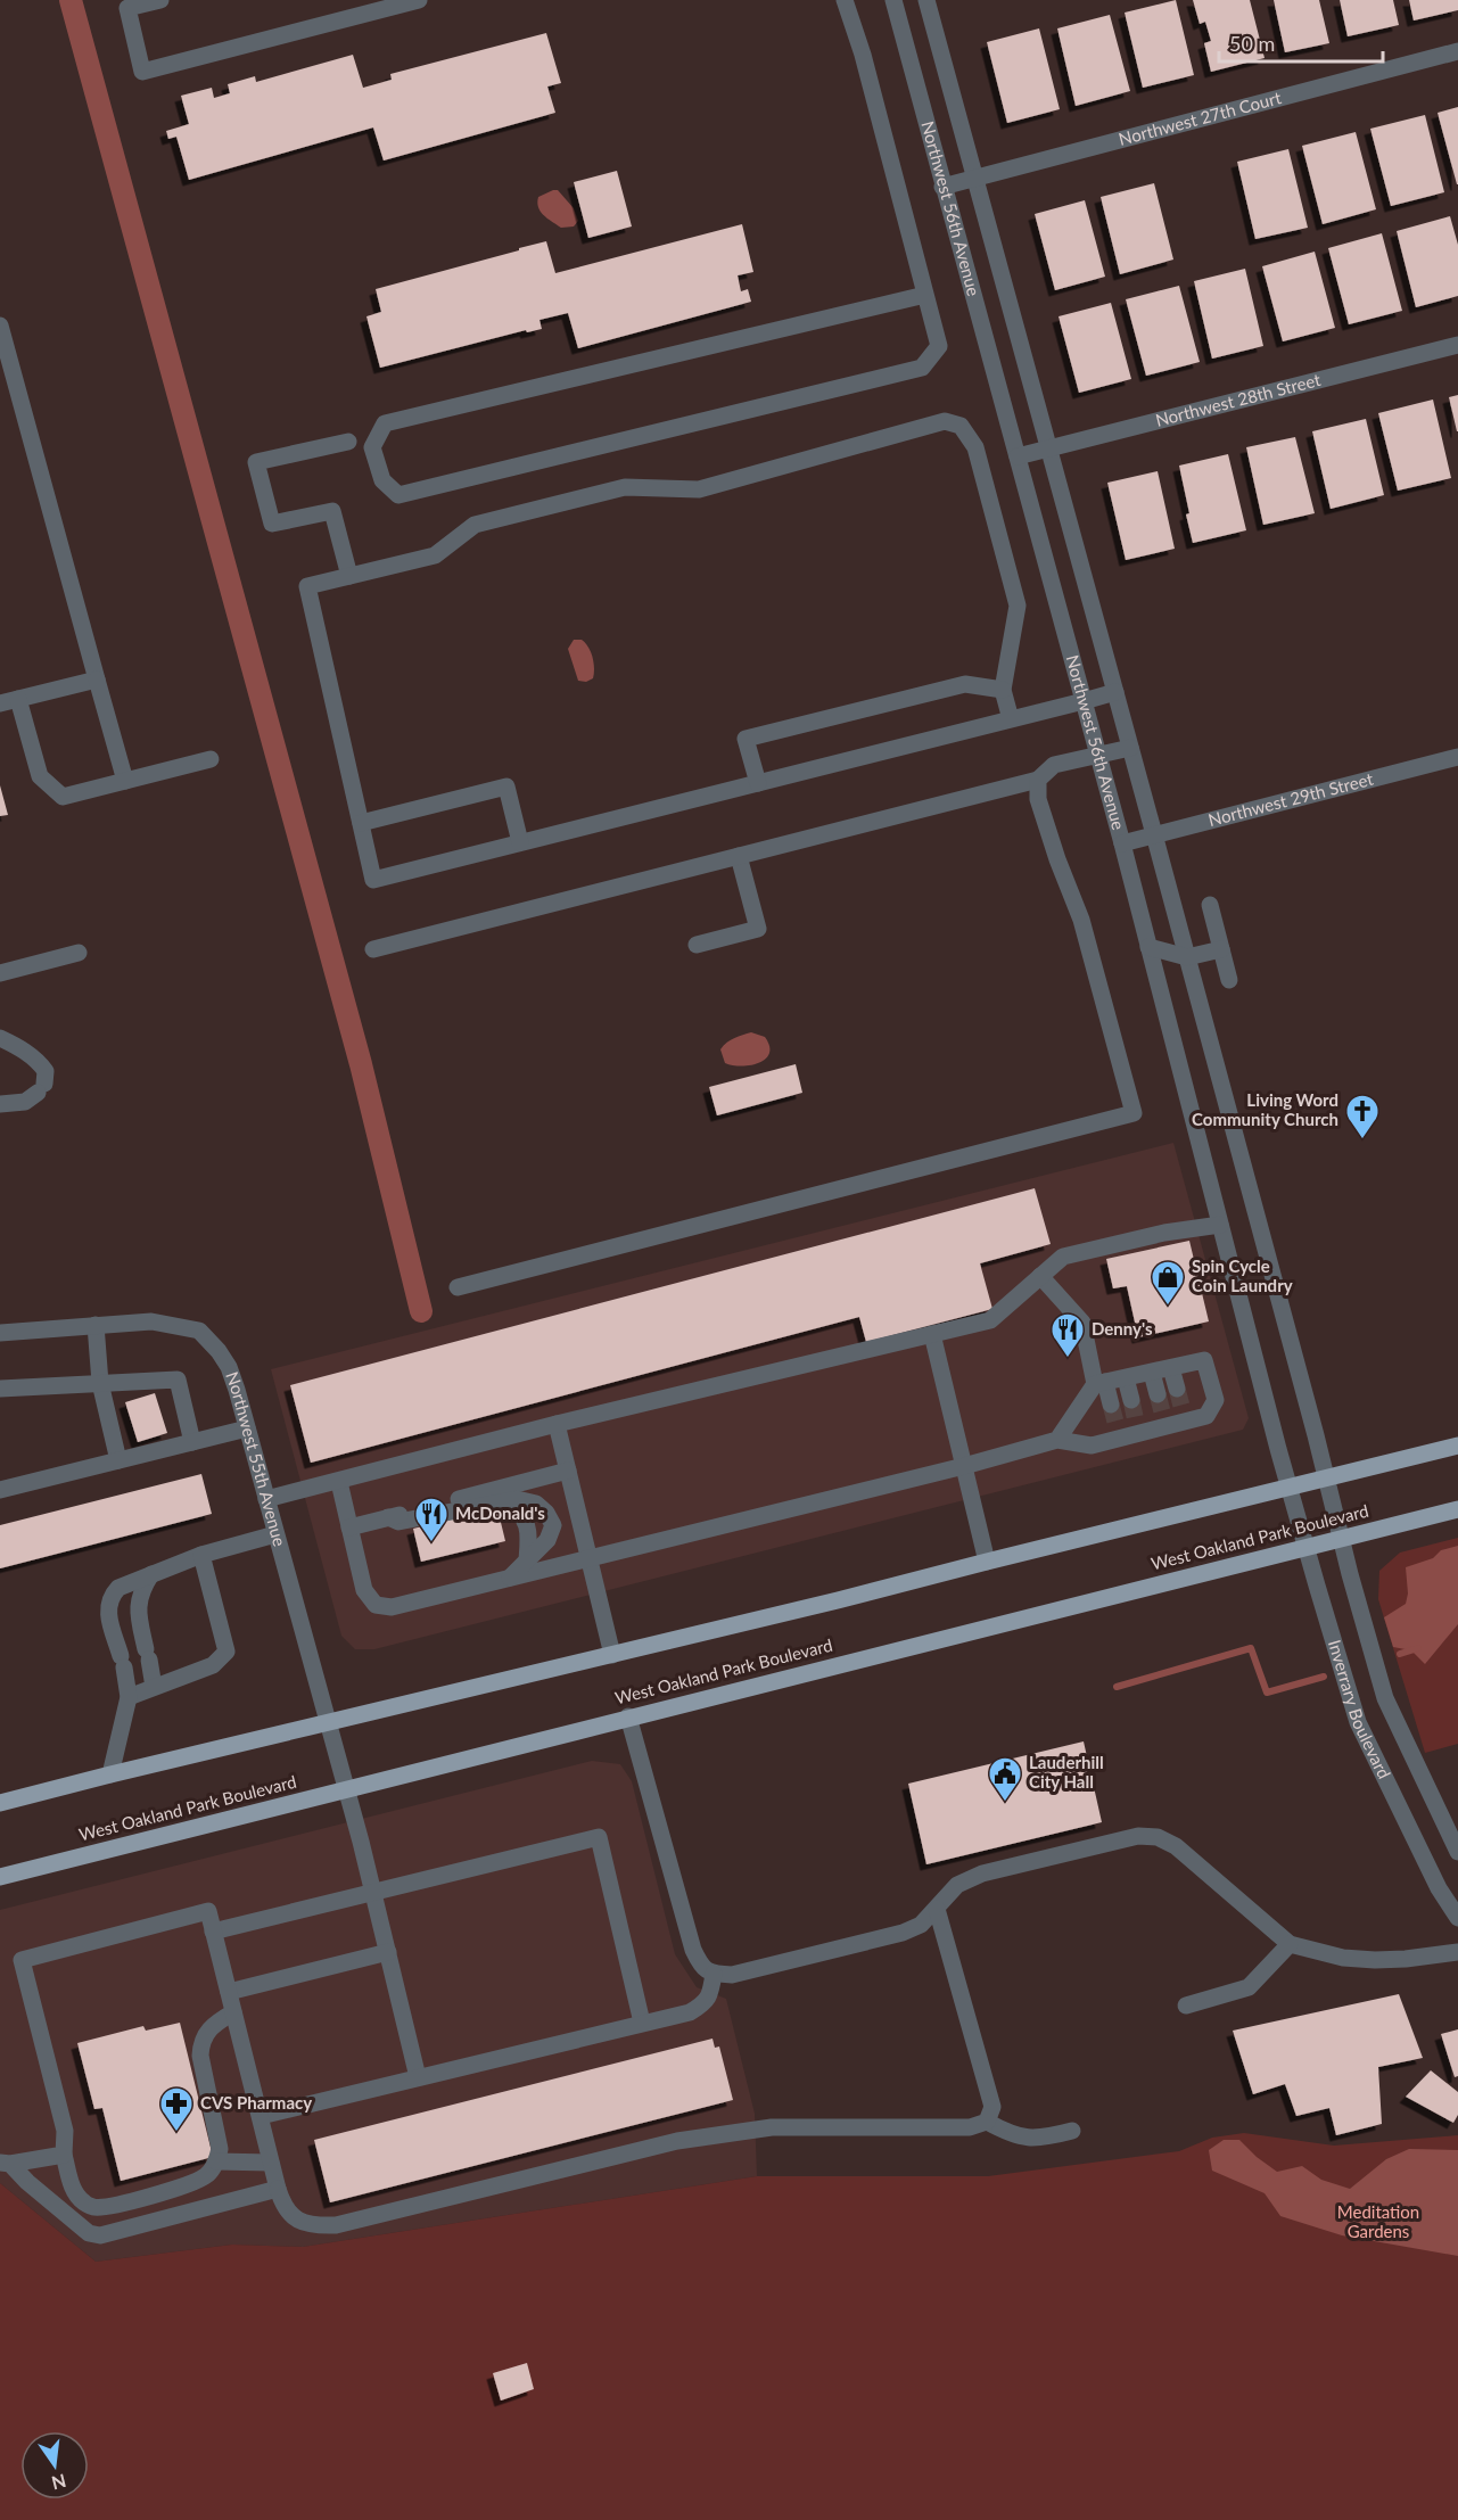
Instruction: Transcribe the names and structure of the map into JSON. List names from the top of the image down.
{
  "streets": {
    "main road": ["West Oakland Park Boulevard"],
    "street": [
      "Northwest 27th Court",
      "Northwest 56th Avenue",
      "Northwest 28th Street",
      "Northwest 29th Street",
      "Northwest 55th Avenue",
      "Inverrary Boulevard"
    ]
  },
  "crossings": [
    ["Northwest 27th Court", "Northwest 56th Avenue"],
    ["Northwest 56th Avenue", "Northwest 28th Street"],
    ["Northwest 56th Avenue", "Northwest 29th Street"],
    ["Northwest 56th Avenue", "Inverrary Boulevard"],
    ["Northwest 55th Avenue", "West Oakland Park Boulevard"],
    ["West Oakland Park Boulevard", "Inverrary Boulevard"]
  ],
  "parks": ["Meditation Gardens"],
  "places": {
    "church": ["Living Word Community Church"],
    "shop": ["Spin Cycle Coin Laundry"],
    "restaurant": ["Denny's", "McDonald's"],
    "public building": ["Lauderhill City Hall"],
    "pharmacy": ["CVS Pharmacy"]
  },
  "scale_bar": "50 m",
  "north": "bottom"
}
